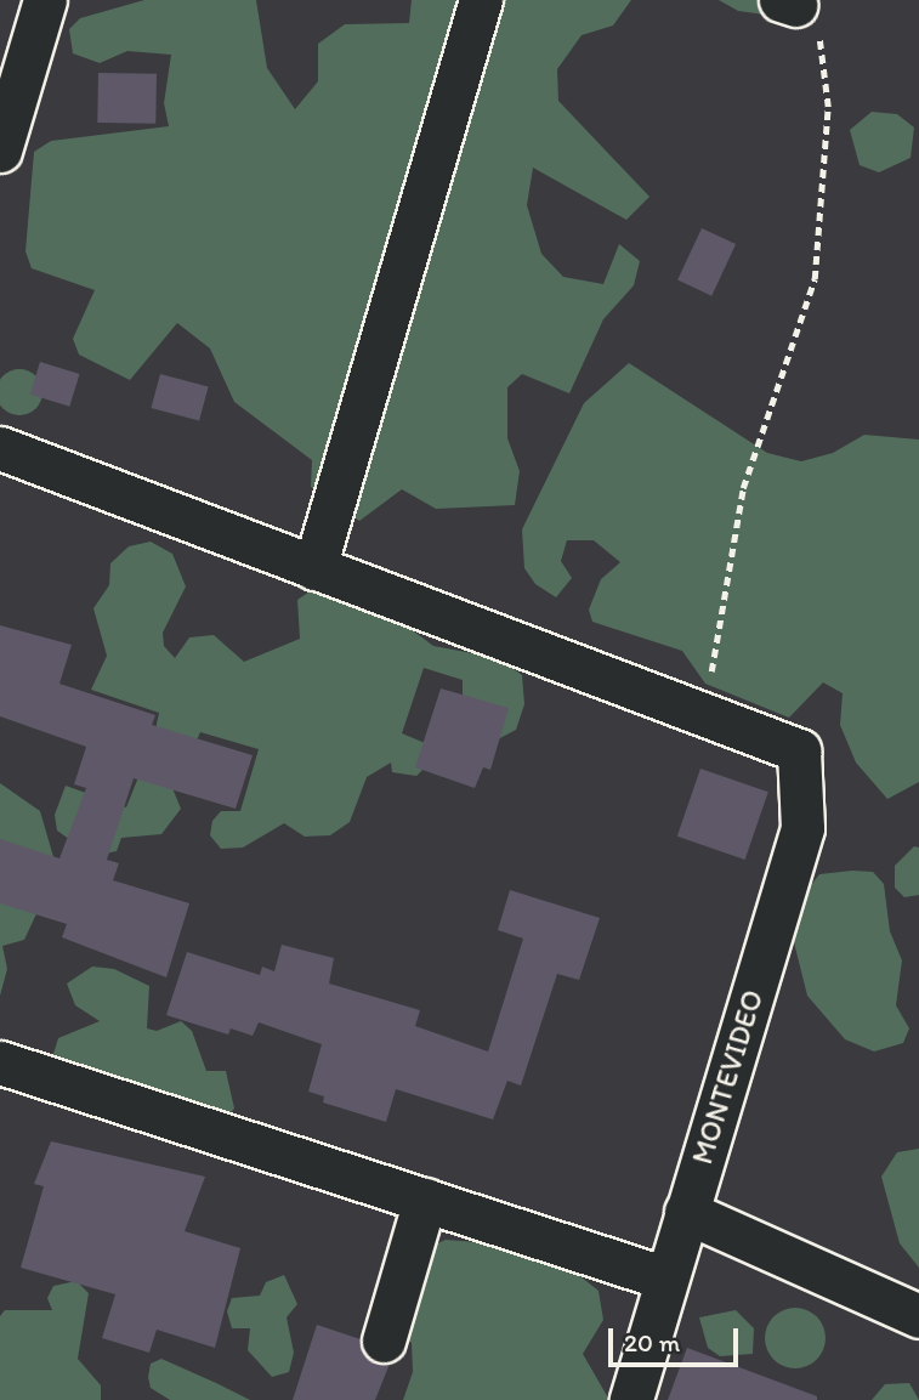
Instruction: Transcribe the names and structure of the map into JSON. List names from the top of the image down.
{
  "streets": {
    "street": ["MONTEVIDEO"]
  },
  "scale_bar": "20 m"
}
